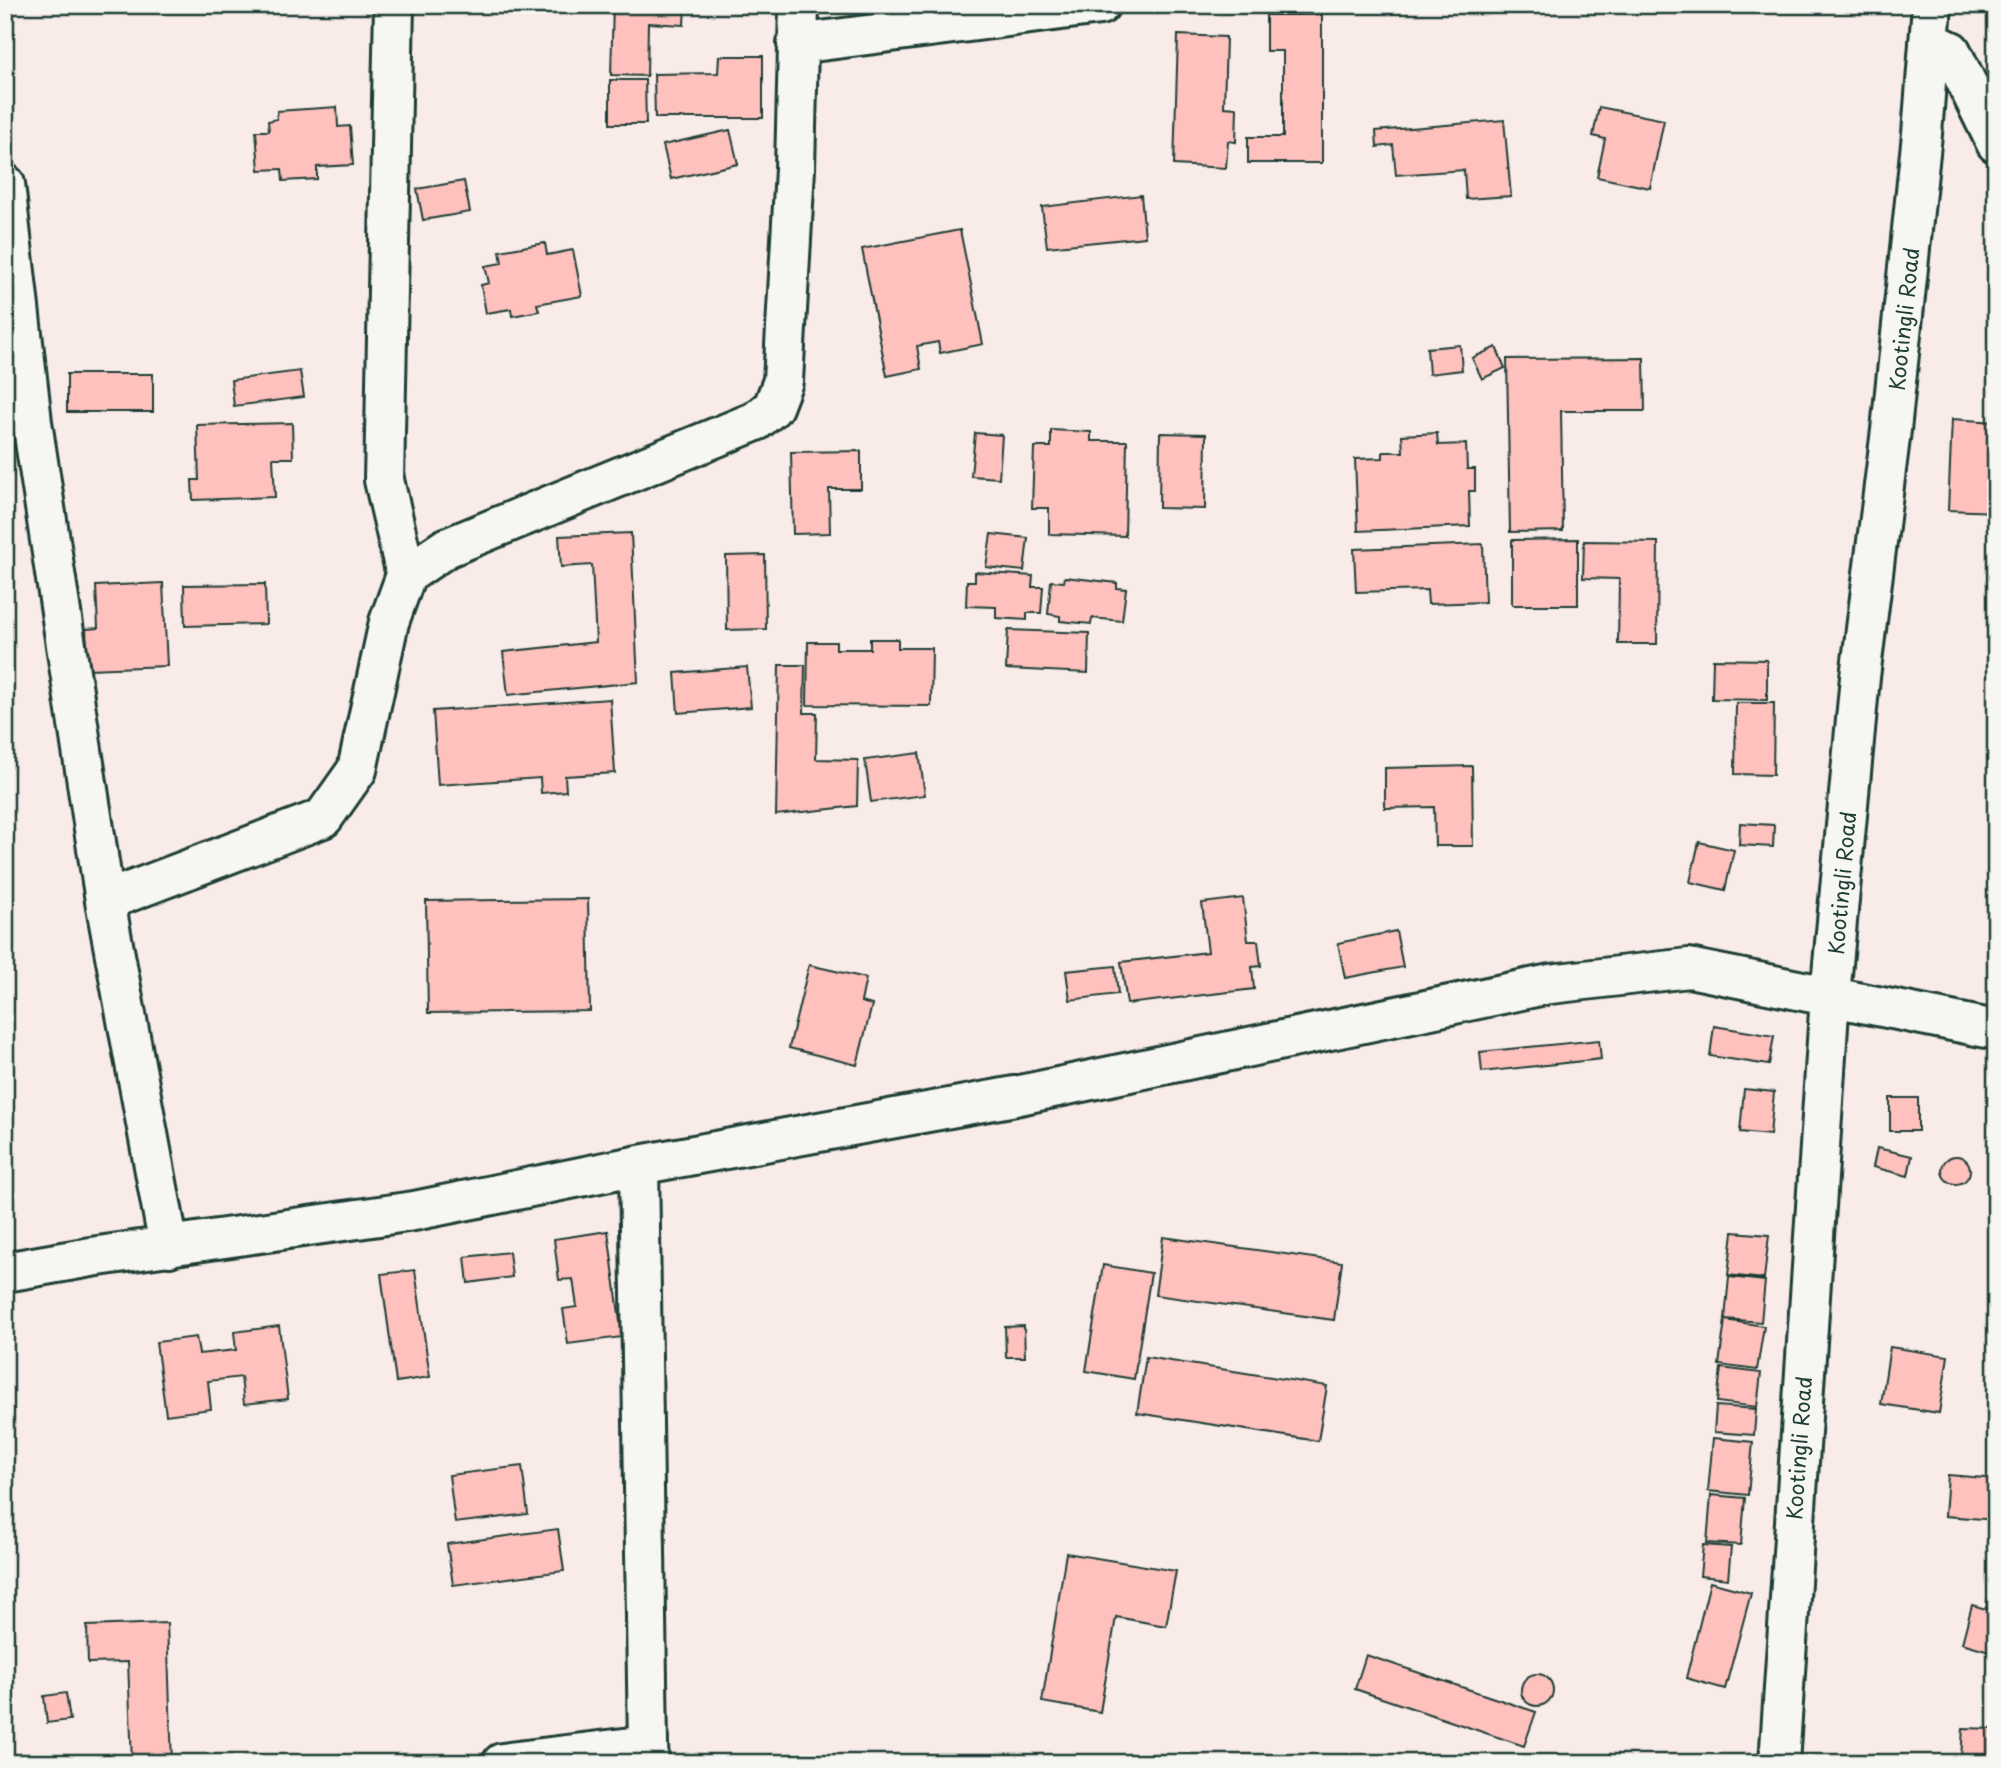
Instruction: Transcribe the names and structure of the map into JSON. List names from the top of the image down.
{
  "streets": {
    "street": ["Kootingli Road"]
  }
}
